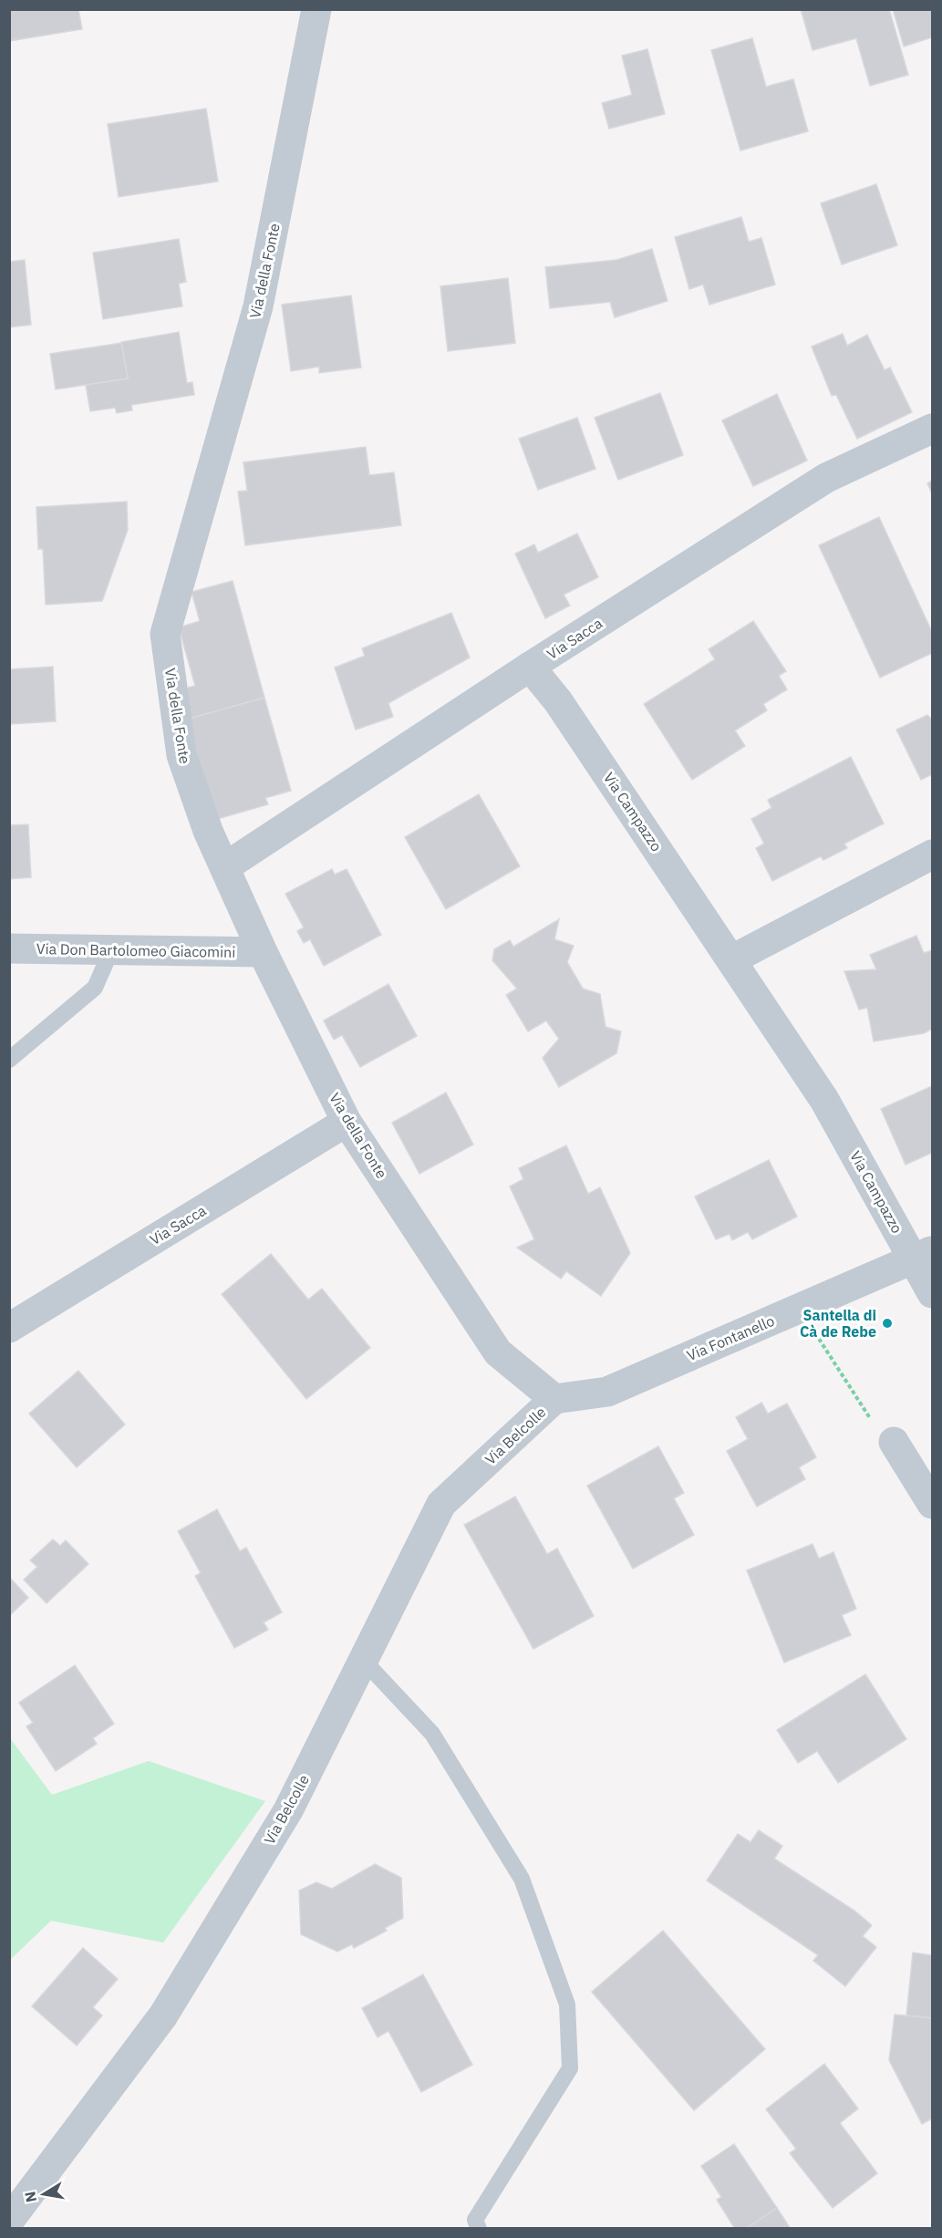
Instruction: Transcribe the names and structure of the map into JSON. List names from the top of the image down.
{
  "streets": {
    "street": [
      "Via della Fonte",
      "Via Sacca",
      "Via Campazzo",
      "Via Don Bartolomeo Giacomini",
      "Via Fontanello",
      "Via Belcolle"
    ]
  },
  "crossings": [
    ["Via della Fonte", "Via Sacca"],
    ["Via della Fonte", "Via Don Bartolomeo Giacomini"],
    ["Via della Fonte", "Via Fontanello"],
    ["Via della Fonte", "Via Belcolle"],
    ["Via Sacca", "Via Campazzo"],
    ["Via Campazzo", "Via Fontanello"],
    ["Via Fontanello", "Via Belcolle"]
  ],
  "places": ["Santella di Cà de Rebe"],
  "north": "left"
}
